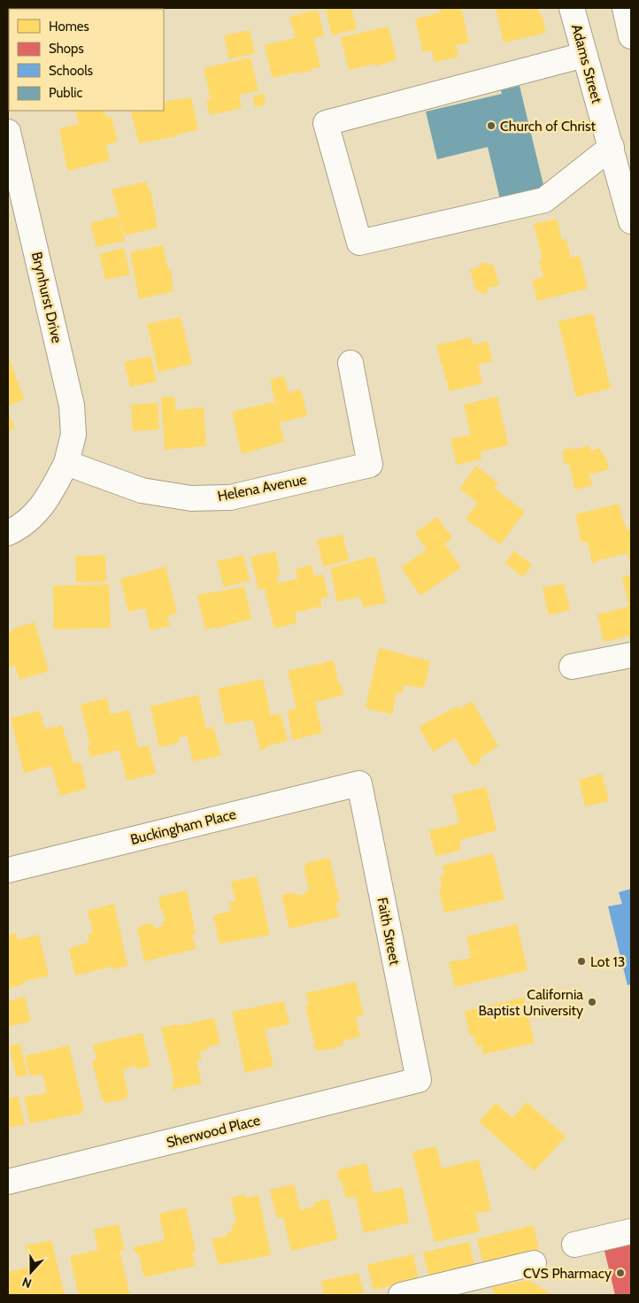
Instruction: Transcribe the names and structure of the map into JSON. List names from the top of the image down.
{
  "streets": {
    "street": [
      "Adams Street",
      "Brynhurst Drive",
      "Helena Avenue",
      "Buckingham Place",
      "Faith Street",
      "Sherwood Place"
    ]
  },
  "crossings": [
    ["Brynhurst Drive", "Helena Avenue"],
    ["Buckingham Place", "Faith Street"],
    ["Faith Street", "Sherwood Place"]
  ],
  "places": [
    "Church of Christ",
    "Lot 13",
    "California Baptist University",
    "CVS Pharmacy"
  ],
  "legend": [
    "Homes",
    "Shops",
    "Schools",
    "Public"
  ],
  "north": "bottom"
}
